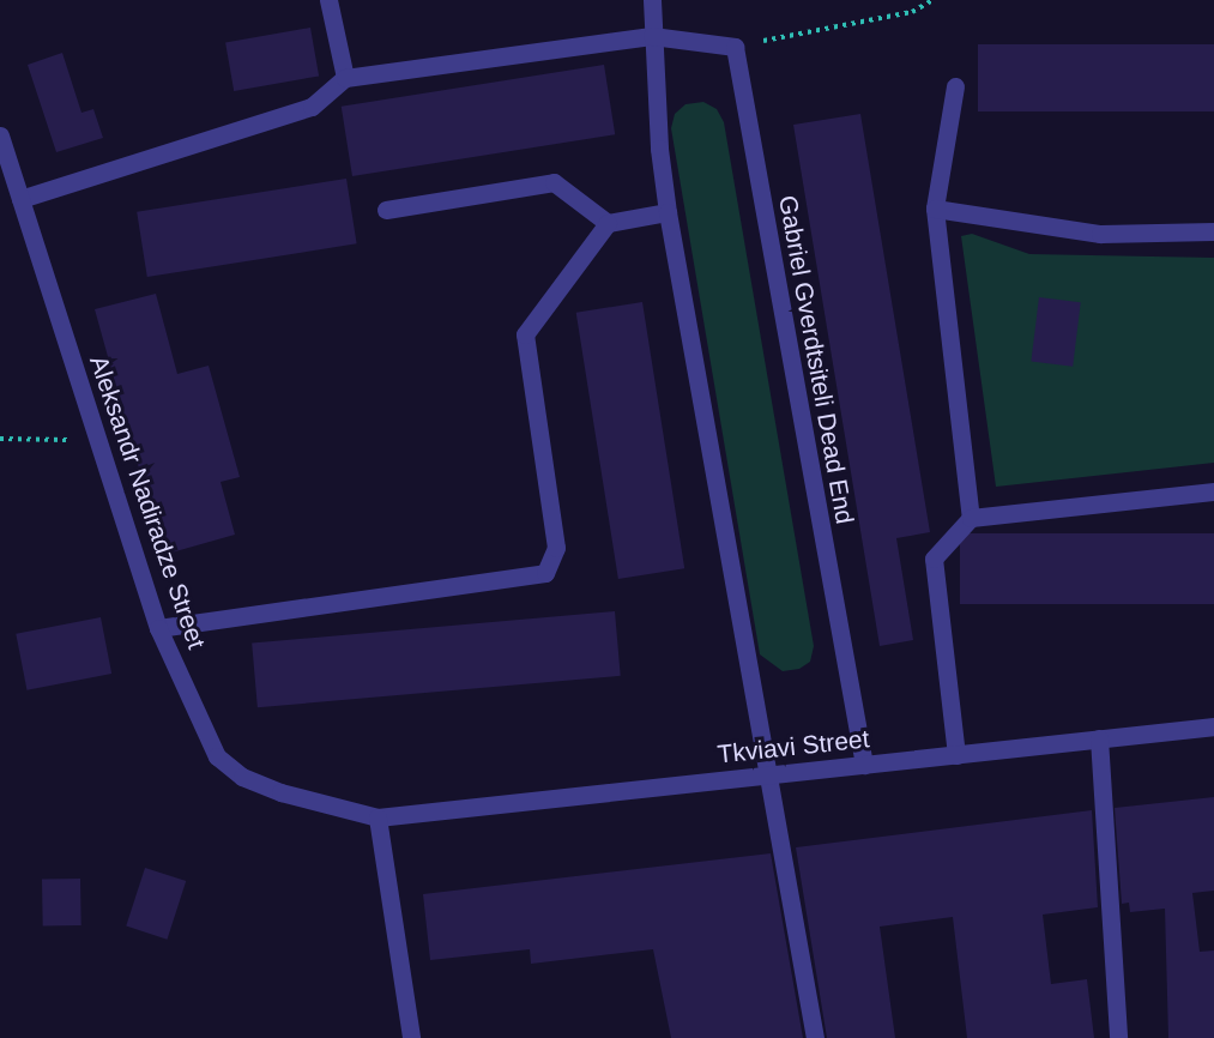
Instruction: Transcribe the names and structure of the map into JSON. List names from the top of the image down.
{
  "streets": {
    "street": ["Gabriel Gverdtsiteli Dead End", "Aleksandr Nadiradze Street", "Tkviavi Street"]
  },
  "crossings": [
    ["Gabriel Gverdtsiteli Dead End", "Tkviavi Street"],
    ["Aleksandr Nadiradze Street", "Tkviavi Street"]
  ]
}
